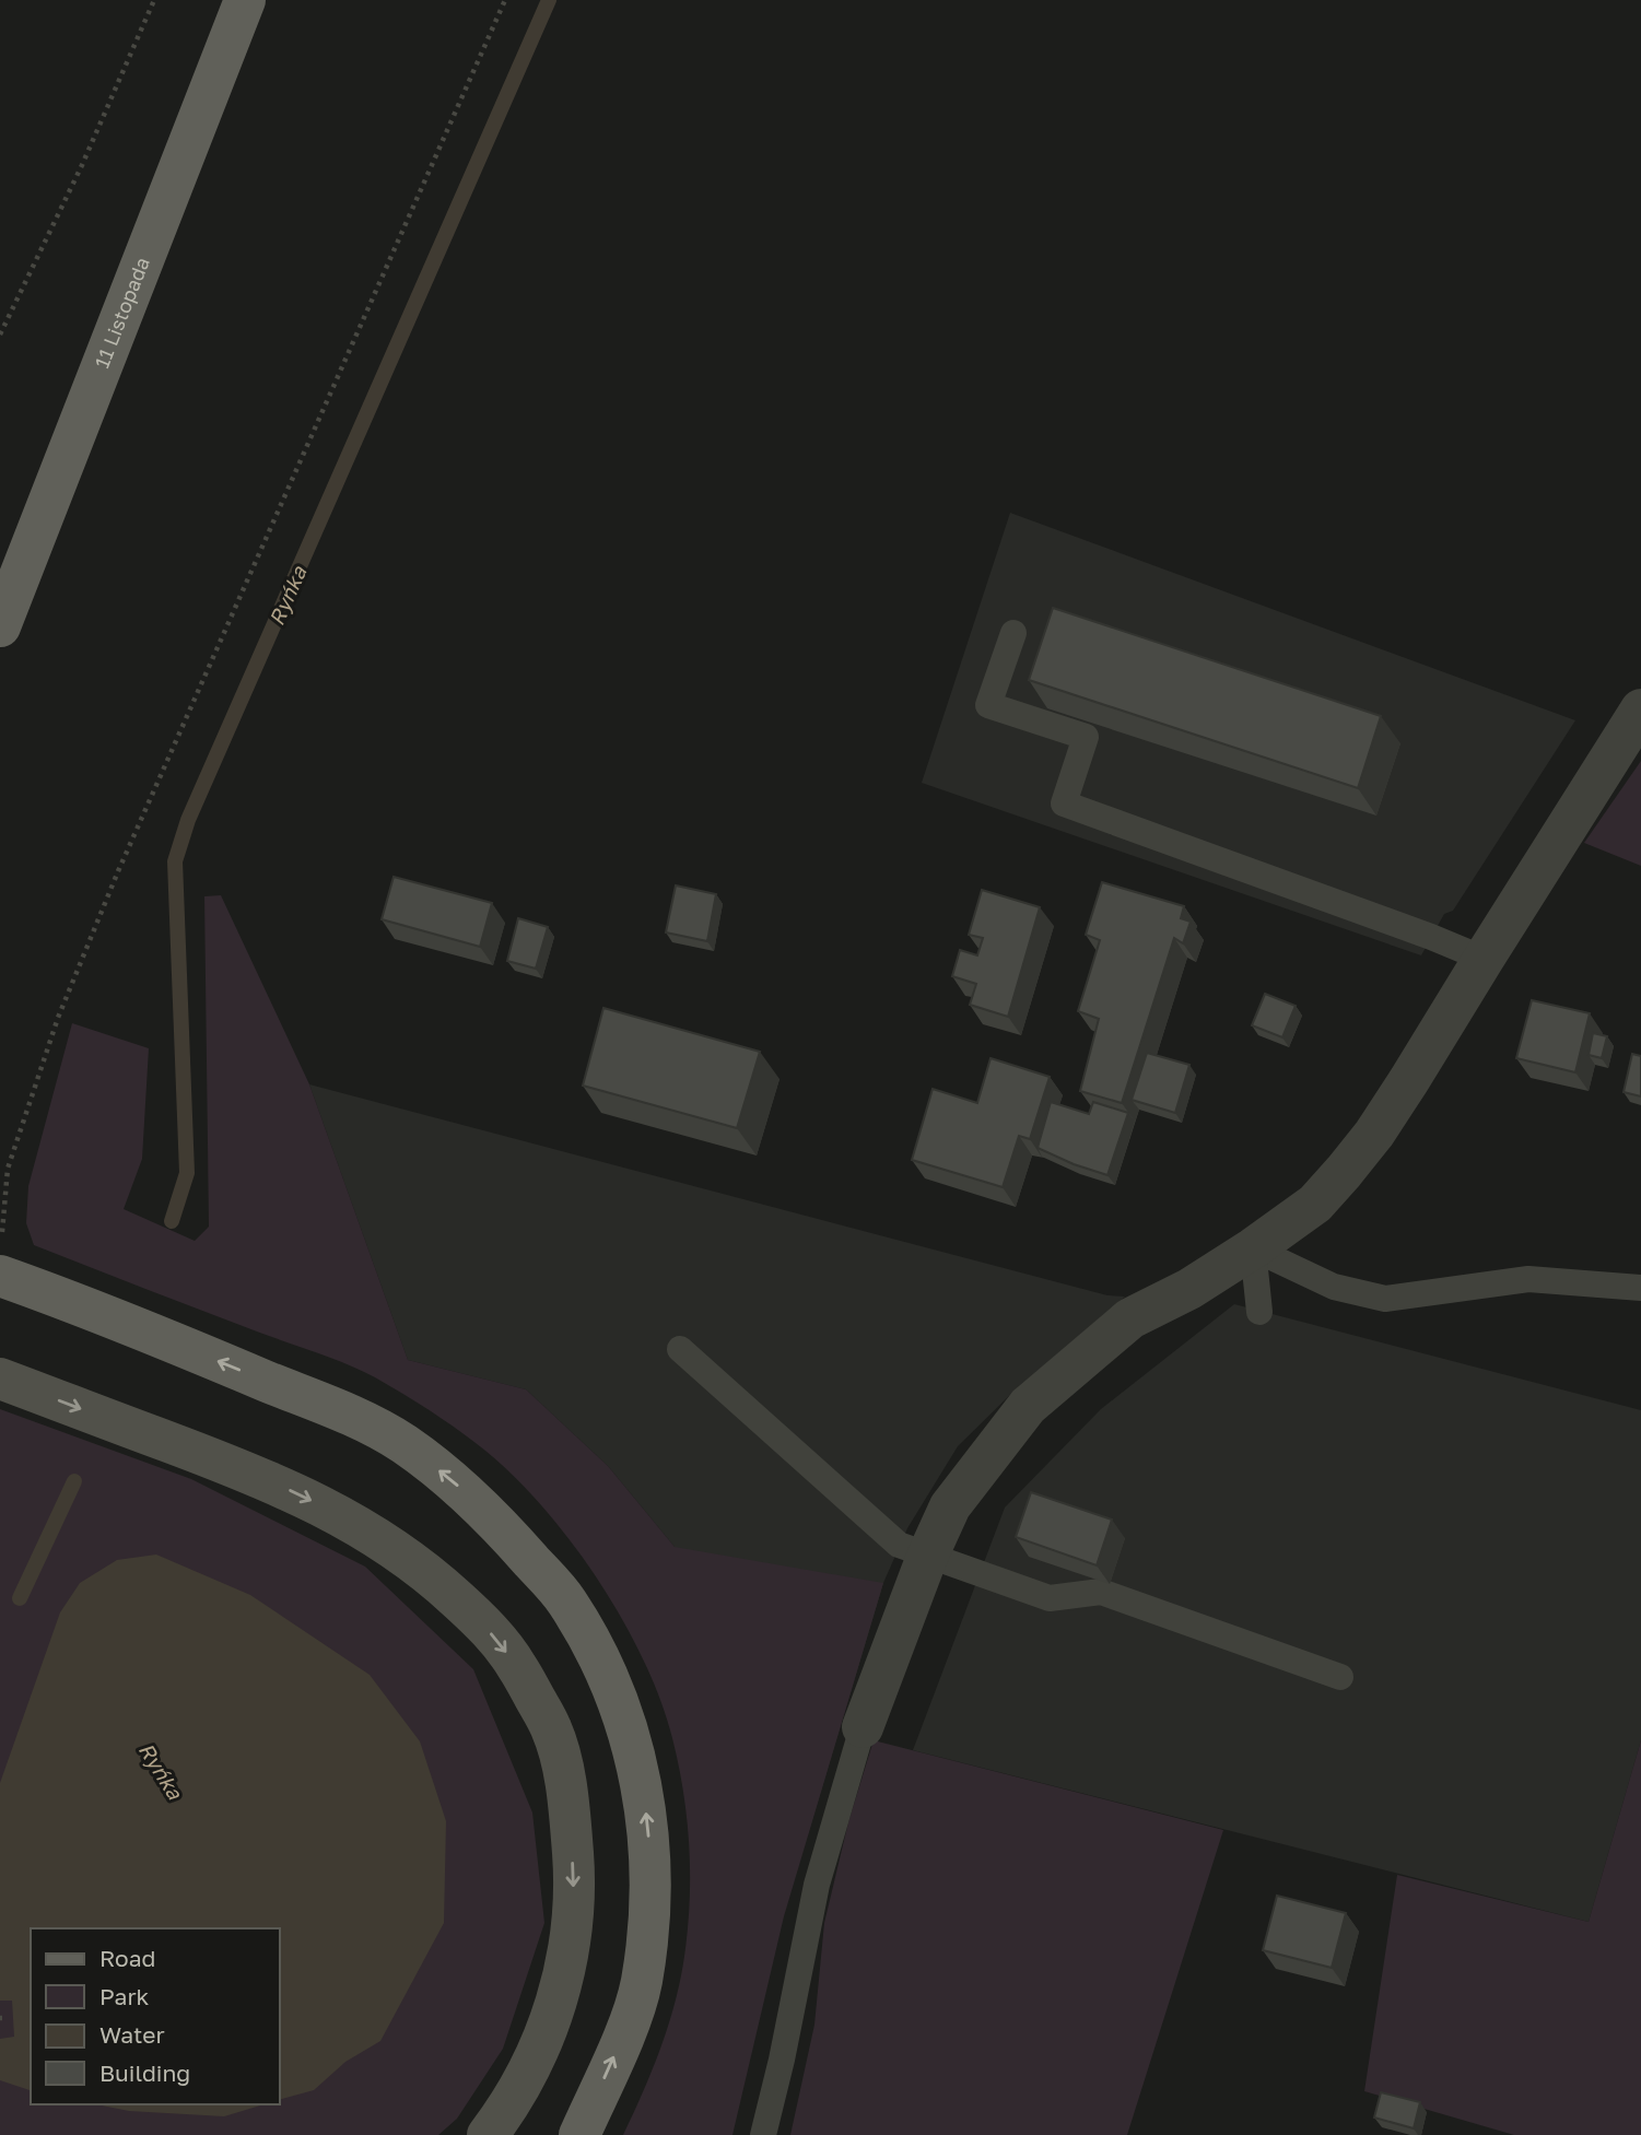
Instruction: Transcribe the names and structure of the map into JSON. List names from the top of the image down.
{
  "streets": {
    "main road": ["11 Listopada"]
  },
  "water": ["Ryńka"],
  "legend": [
    "Road",
    "Park",
    "Water",
    "Building"
  ]
}
